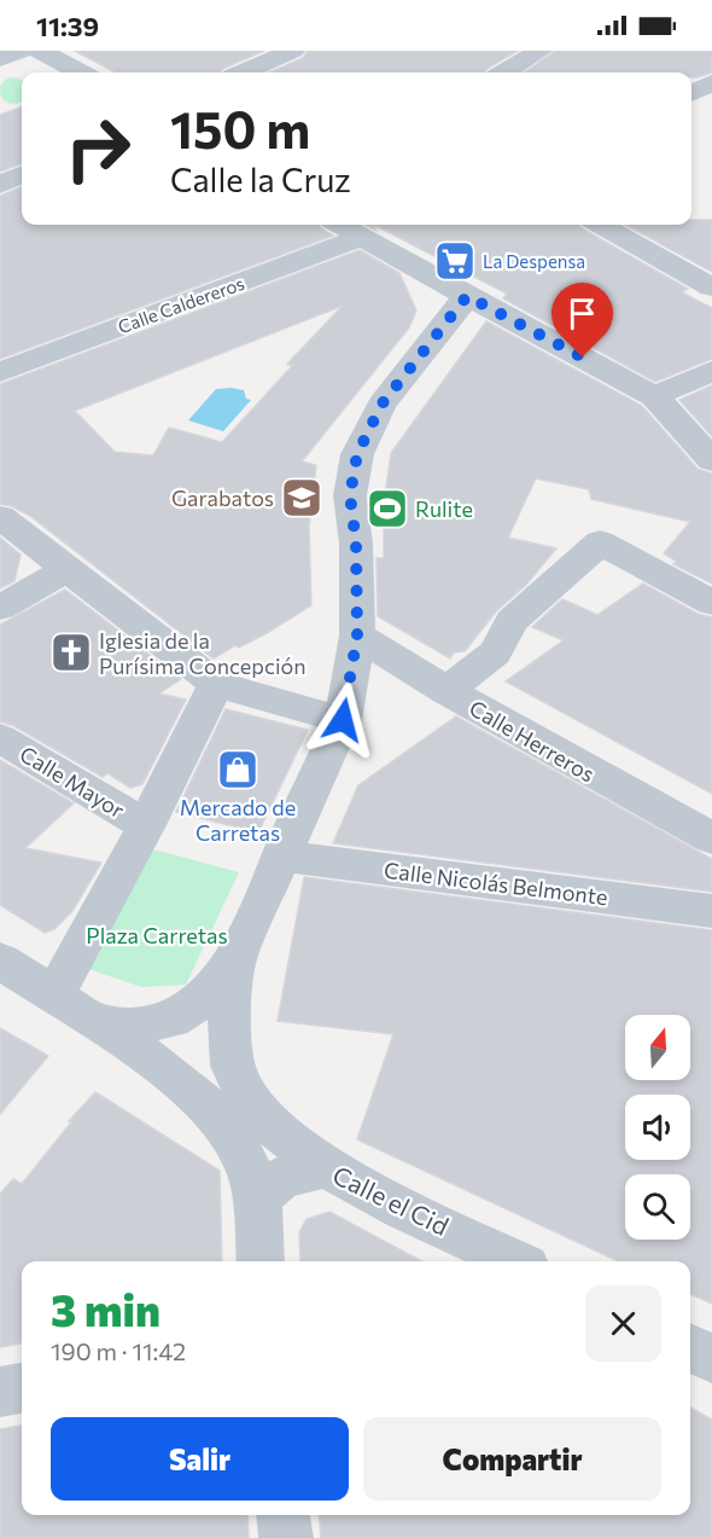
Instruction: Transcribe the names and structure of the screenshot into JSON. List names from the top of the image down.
{
  "streets": {
    "street": [
      "Calle Caldereros",
      "Calle Herreros",
      "Calle Mayor",
      "Calle Nicolás Belmonte",
      "Calle el Cid"
    ]
  },
  "parks": ["Plaza Carretas"],
  "places": {
    "supermarket": ["La Despensa"],
    "school or university": ["Garabatos"],
    "sports": ["Rulite"],
    "church": ["Iglesia de la Purísima Concepción"],
    "shop": ["Mercado de Carretas"]
  },
  "north": "top",
  "page": {
    "status": "11:39",
    "turn": ["150 m", "Calle la Cruz"],
    "heading": ["3 min", "190 m · 11:42"],
    "buttons": ["Salir", "Compartir"]
  }
}
